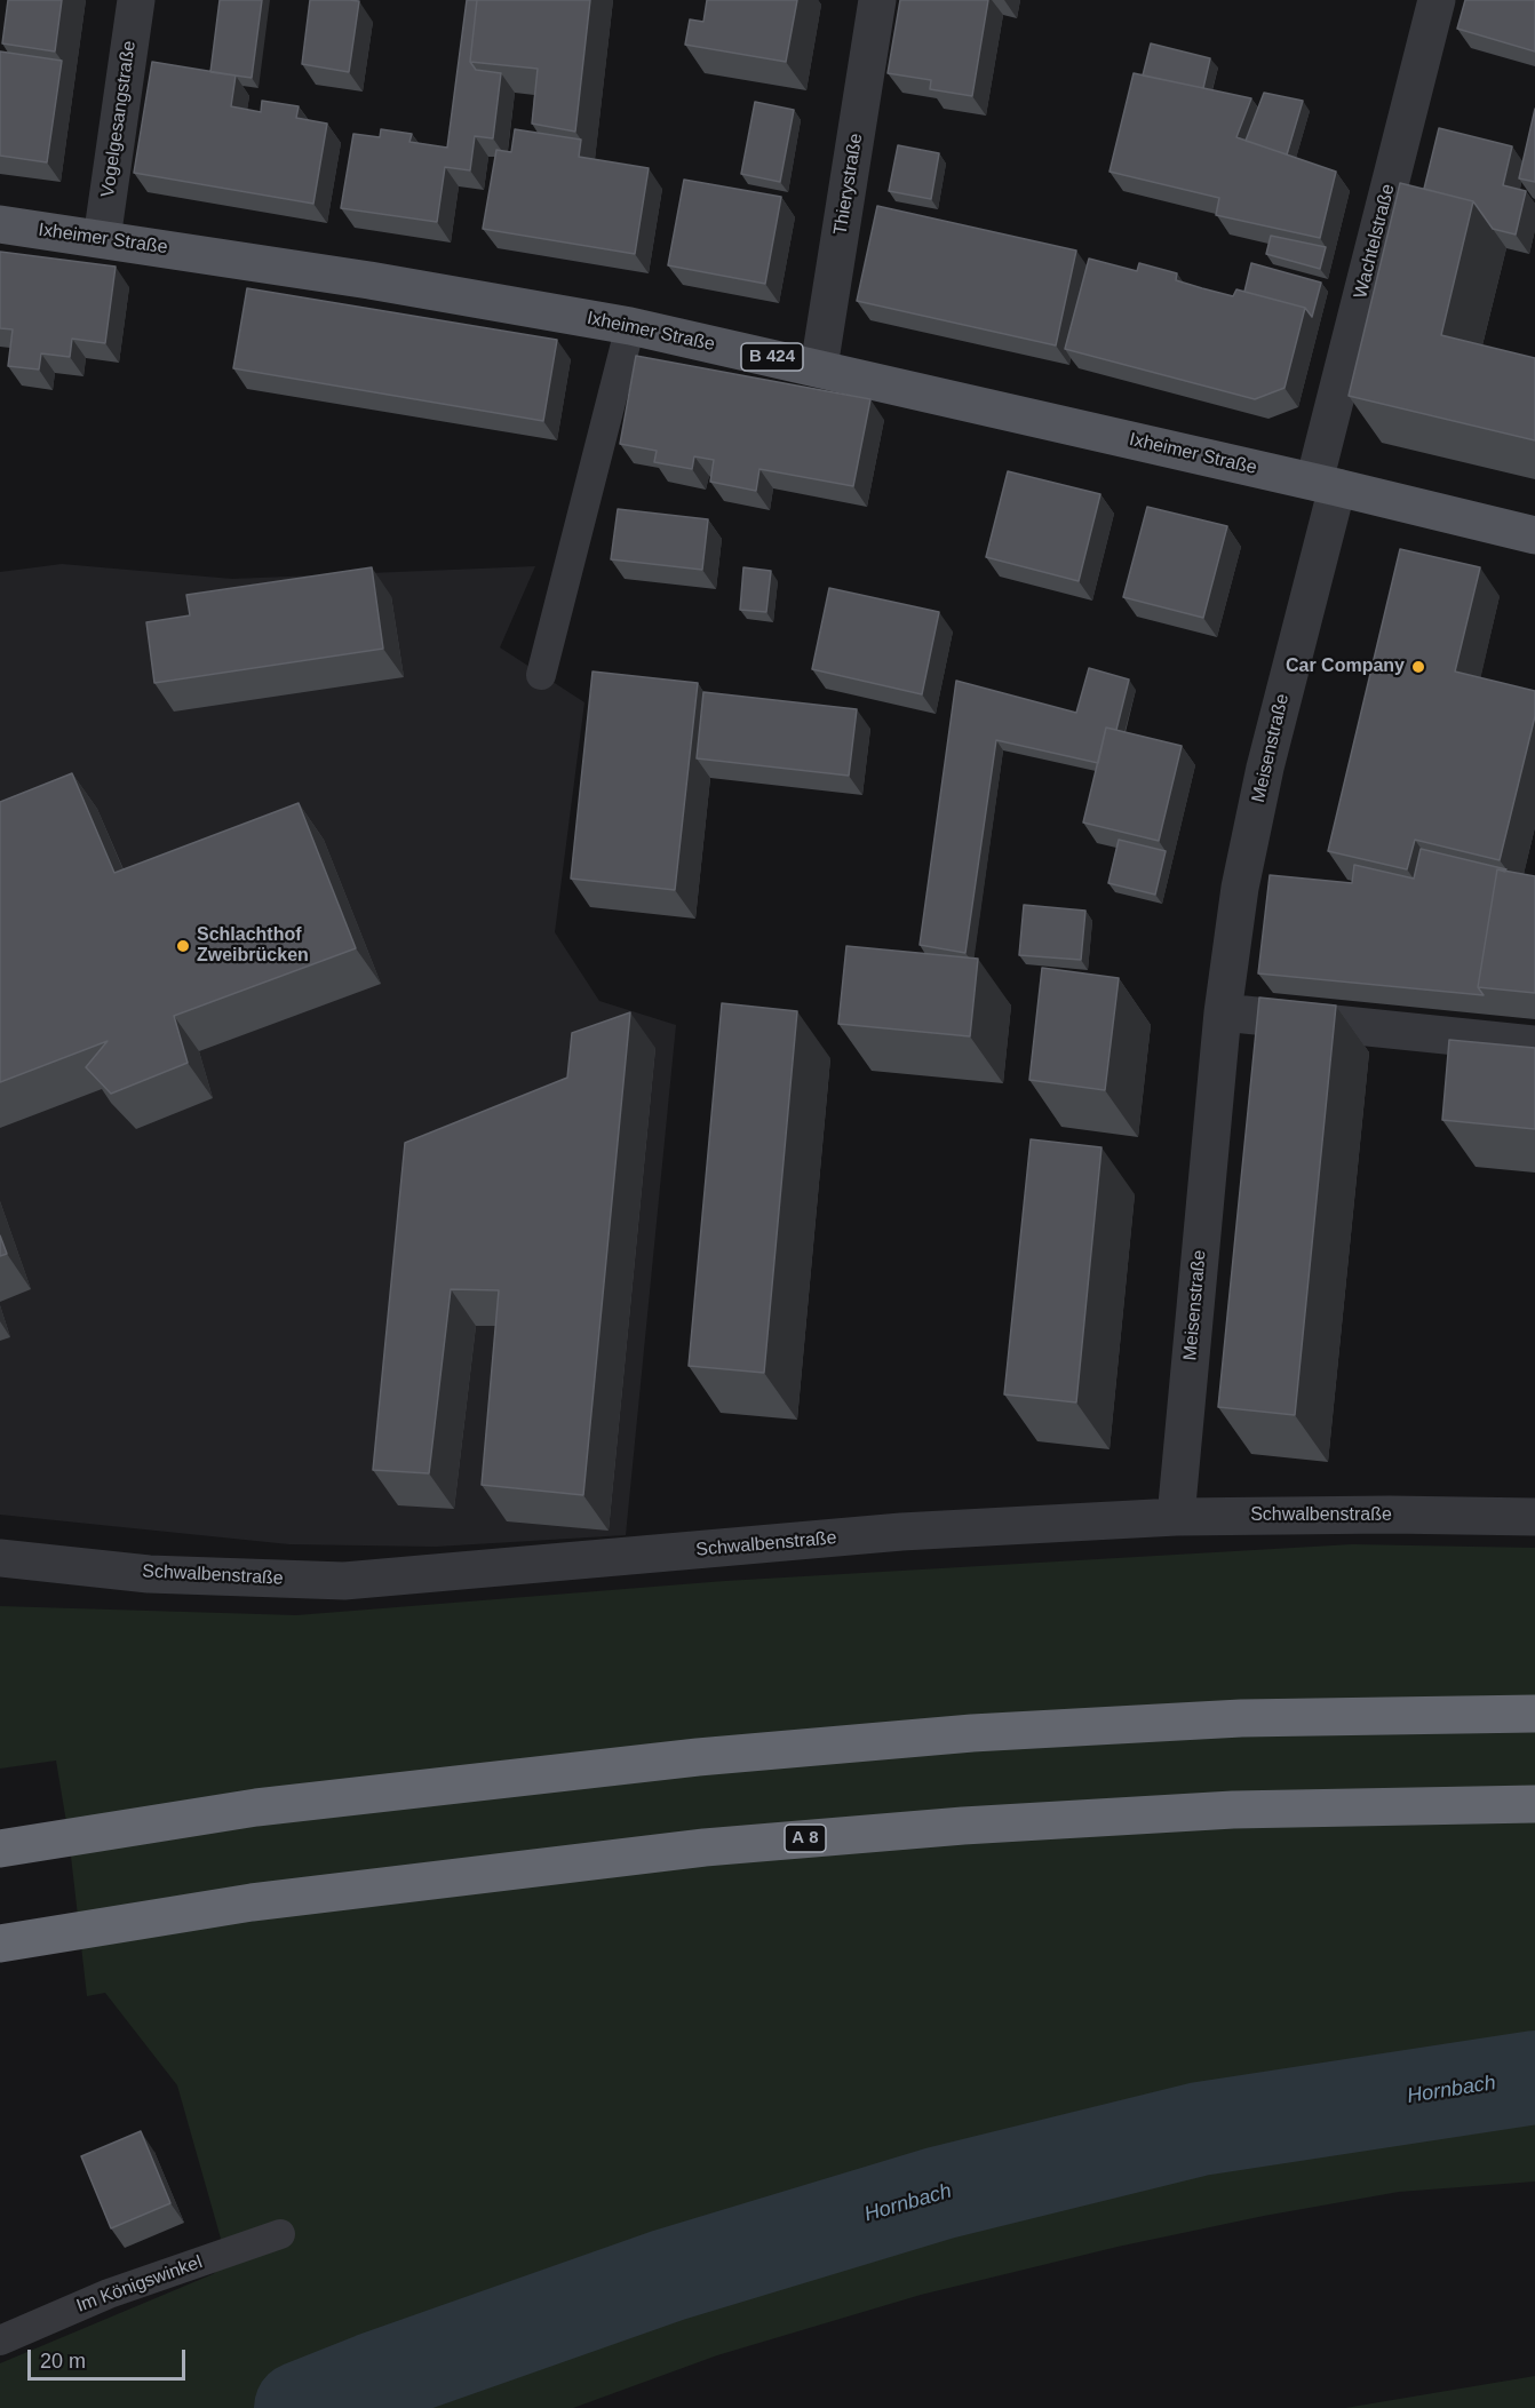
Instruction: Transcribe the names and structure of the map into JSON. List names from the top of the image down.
{
  "streets": {
    "highway": ["A 8"],
    "main road": ["Ixheimer Straße", "B 424"],
    "street": [
      "Vogelgesangstraße",
      "Thierystraße",
      "Wachtelstraße",
      "Meisenstraße",
      "Schwalbenstraße"
    ],
    "lane": ["Im Königswinkel"]
  },
  "crossings": [
    ["Vogelgesangstraße", "Ixheimer Straße"],
    ["Thierystraße", "Ixheimer Straße"],
    ["Ixheimer Straße", "Wachtelstraße"],
    ["Ixheimer Straße", "Meisenstraße"],
    ["Wachtelstraße", "Meisenstraße"],
    ["Meisenstraße", "Schwalbenstraße"]
  ],
  "water": ["Hornbach"],
  "places": ["Car Company", "Schlachthof Zweibrücken"],
  "scale_bar": "20 m"
}
